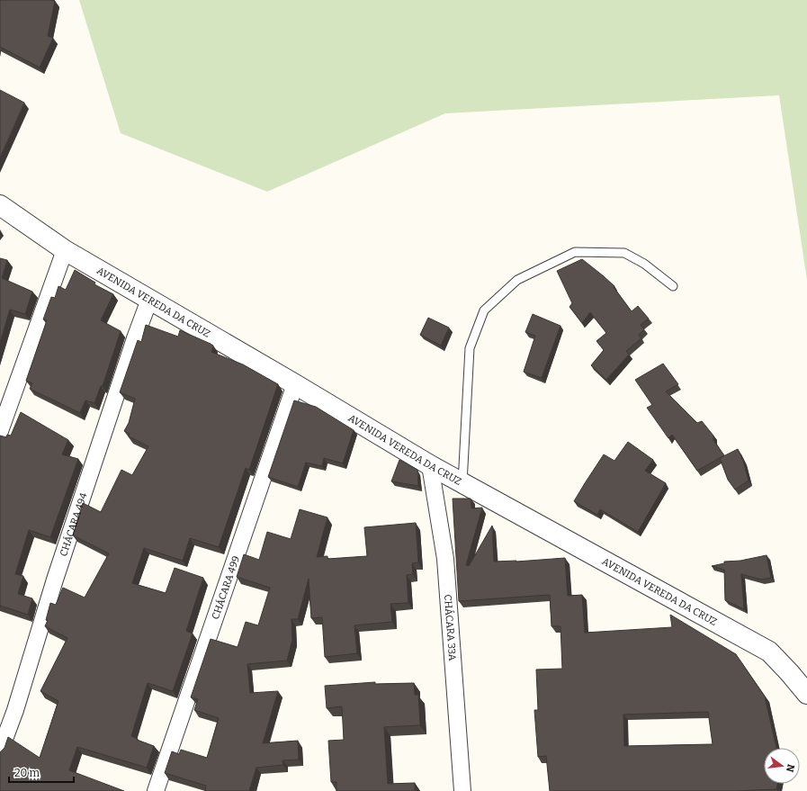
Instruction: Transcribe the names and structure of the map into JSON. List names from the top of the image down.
{
  "streets": {
    "street": [
      "AVENIDA VEREDA DA CRUZ",
      "CHÁCARA 494",
      "CHÁCARA 499",
      "CHÁCARA 33A"
    ]
  },
  "crossings": [
    ["AVENIDA VEREDA DA CRUZ", "CHÁCARA 494"],
    ["AVENIDA VEREDA DA CRUZ", "CHÁCARA 499"],
    ["AVENIDA VEREDA DA CRUZ", "CHÁCARA 33A"]
  ],
  "scale_bar": "20 m",
  "north": "right"
}
